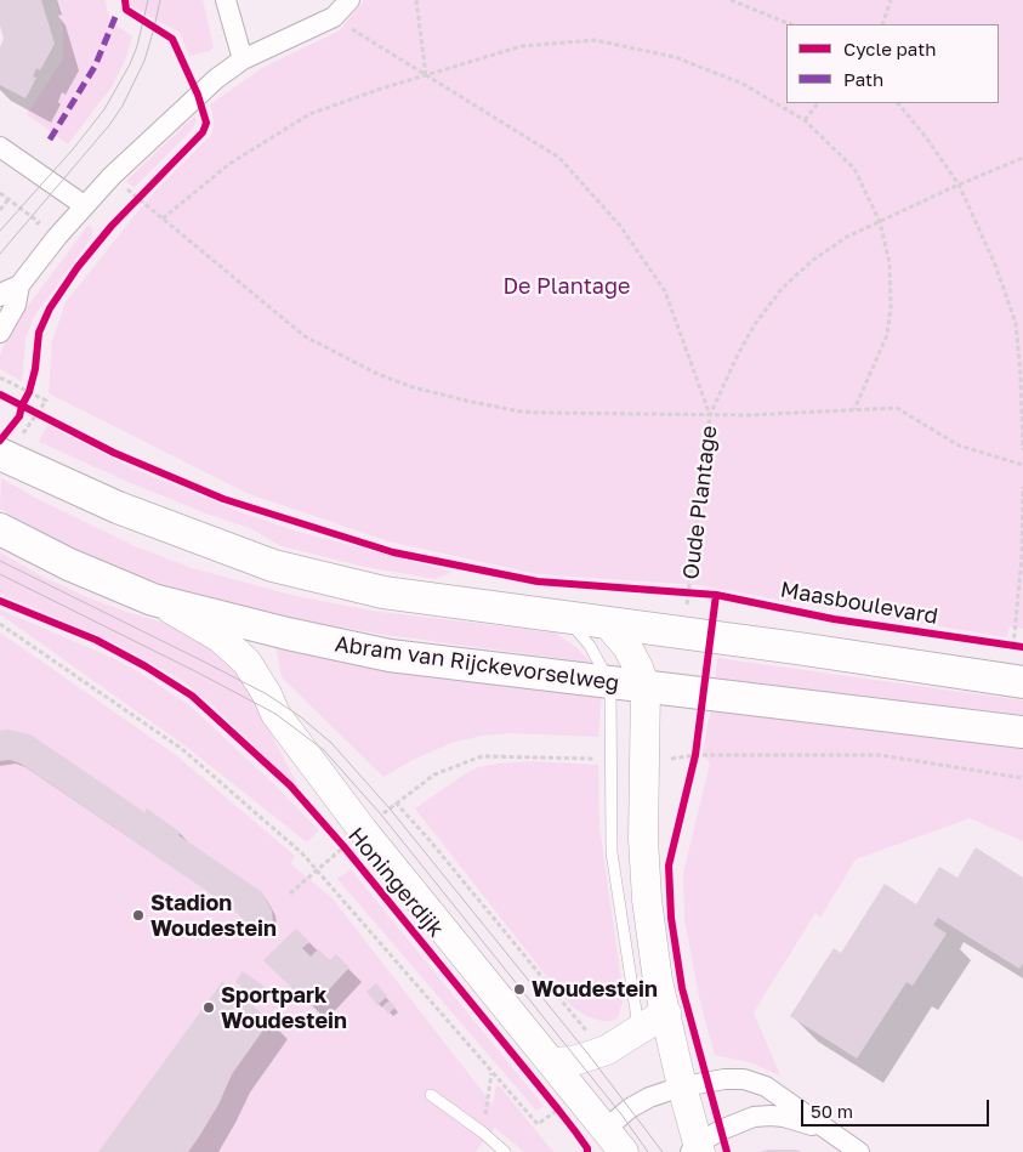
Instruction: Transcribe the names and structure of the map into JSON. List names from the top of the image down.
{
  "streets": {
    "main road": ["Abram van Rijckevorselweg"],
    "street": ["Honingerdijk"],
    "path": ["Oude Plantage"],
    "cycle path": ["Maasboulevard"]
  },
  "crossings": [
    ["Abram van Rijckevorselweg", "Honingerdijk"]
  ],
  "parks": ["De Plantage"],
  "places": ["Stadion Woudestein", "Woudestein", "Sportpark Woudestein"],
  "legend": ["Cycle path", "Path"],
  "scale_bar": "50 m"
}
